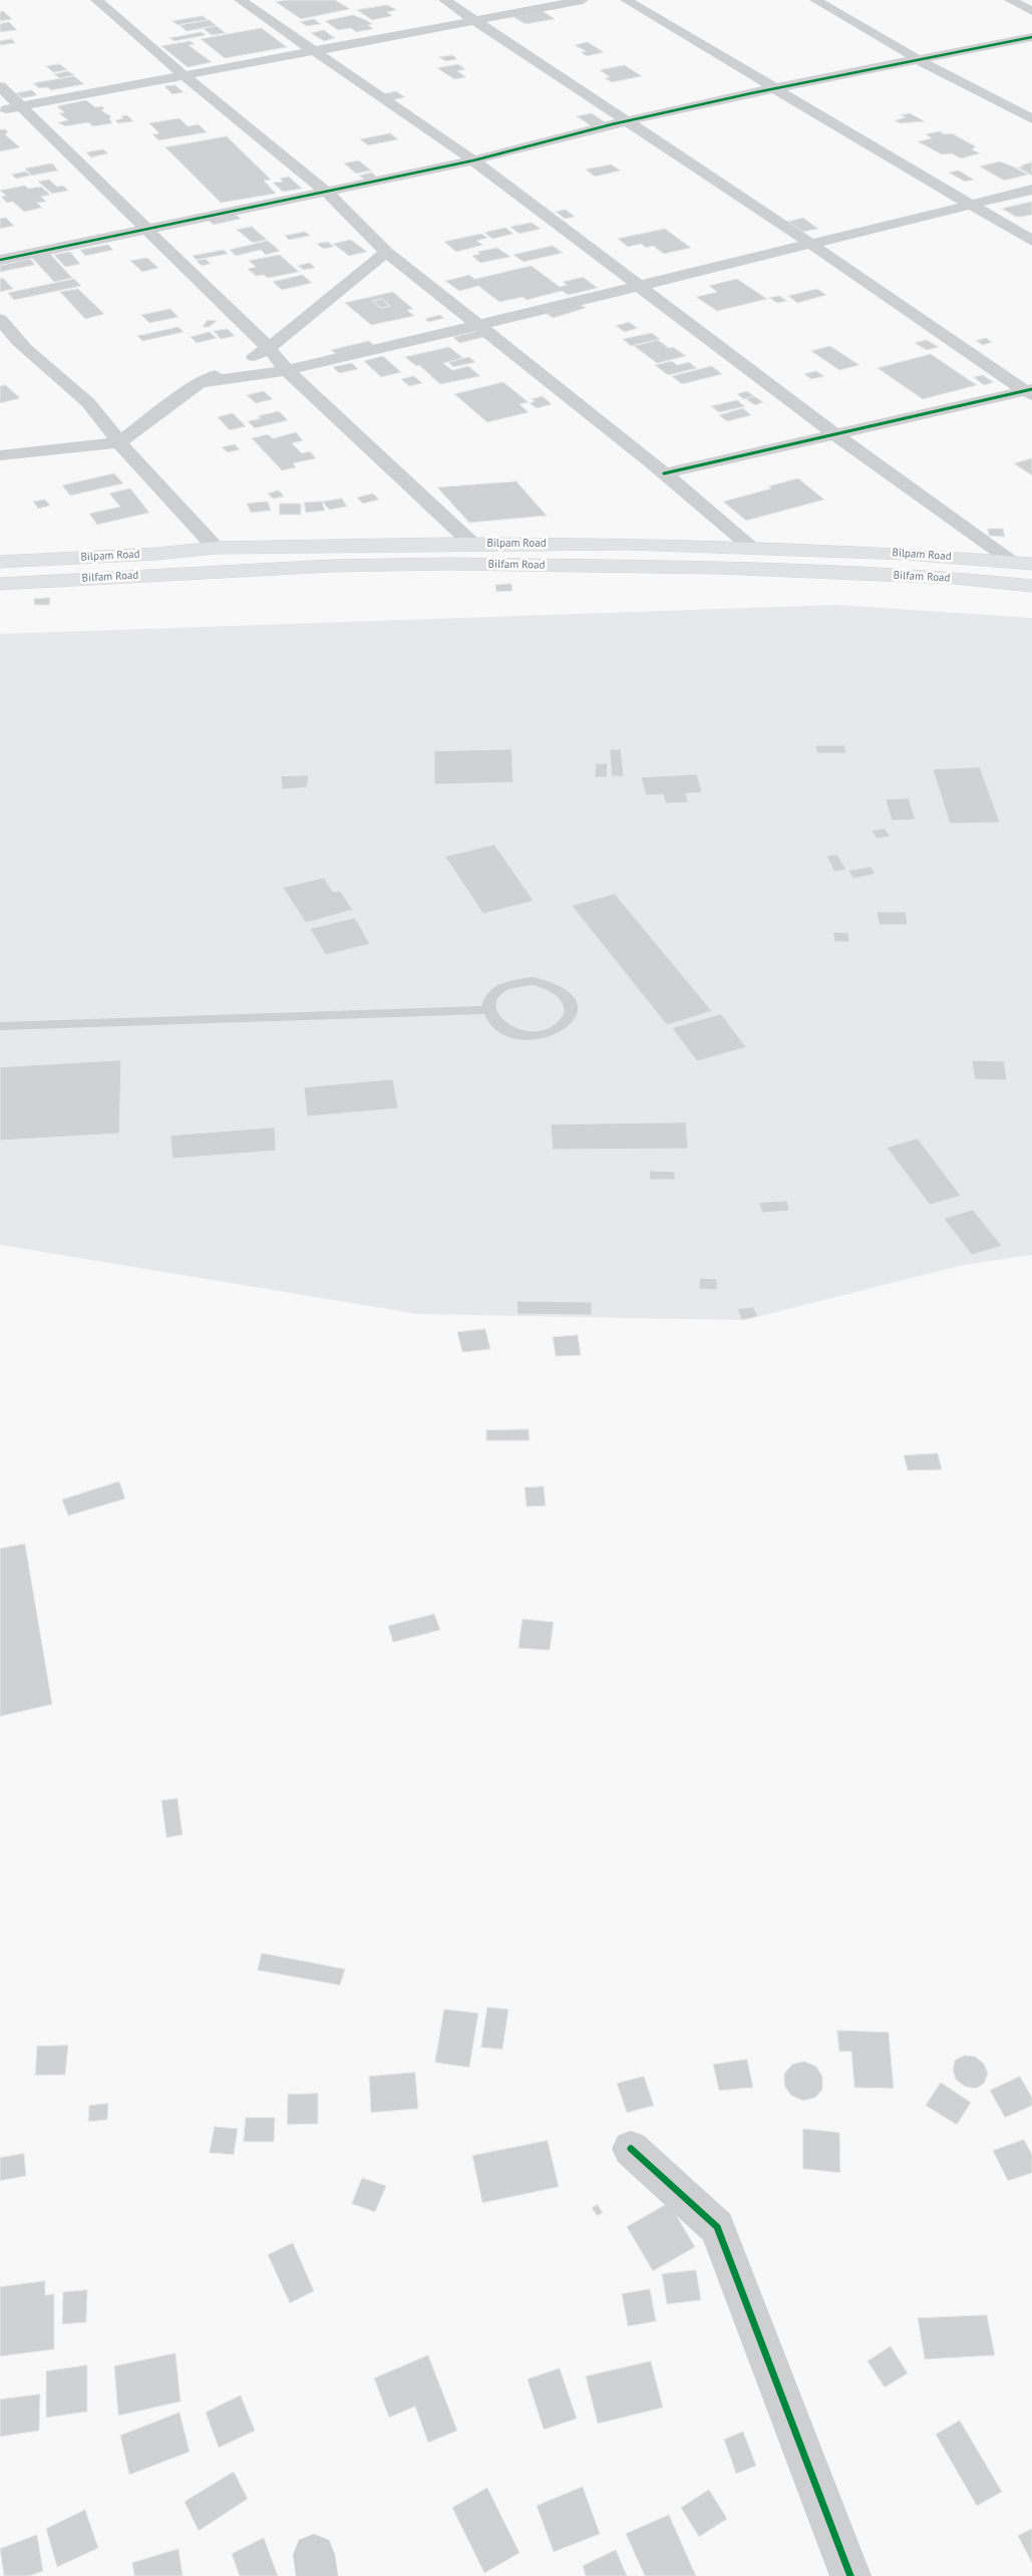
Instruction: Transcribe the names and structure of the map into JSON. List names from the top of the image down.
{
  "streets": {
    "main road": ["Bilpam Road", "Bilfam Road"]
  }
}
